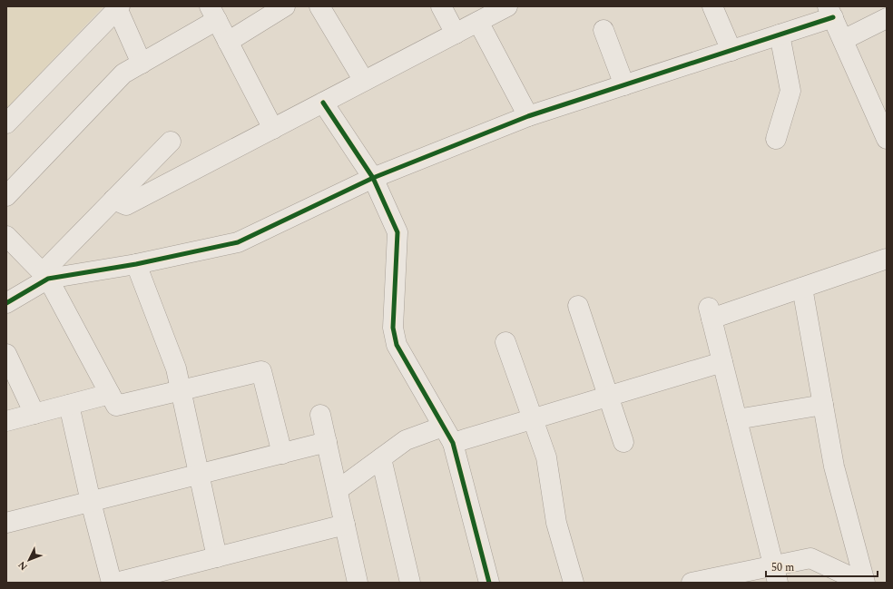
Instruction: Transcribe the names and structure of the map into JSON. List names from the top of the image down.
{
  "scale_bar": "50 m",
  "north": "bottom left"
}
